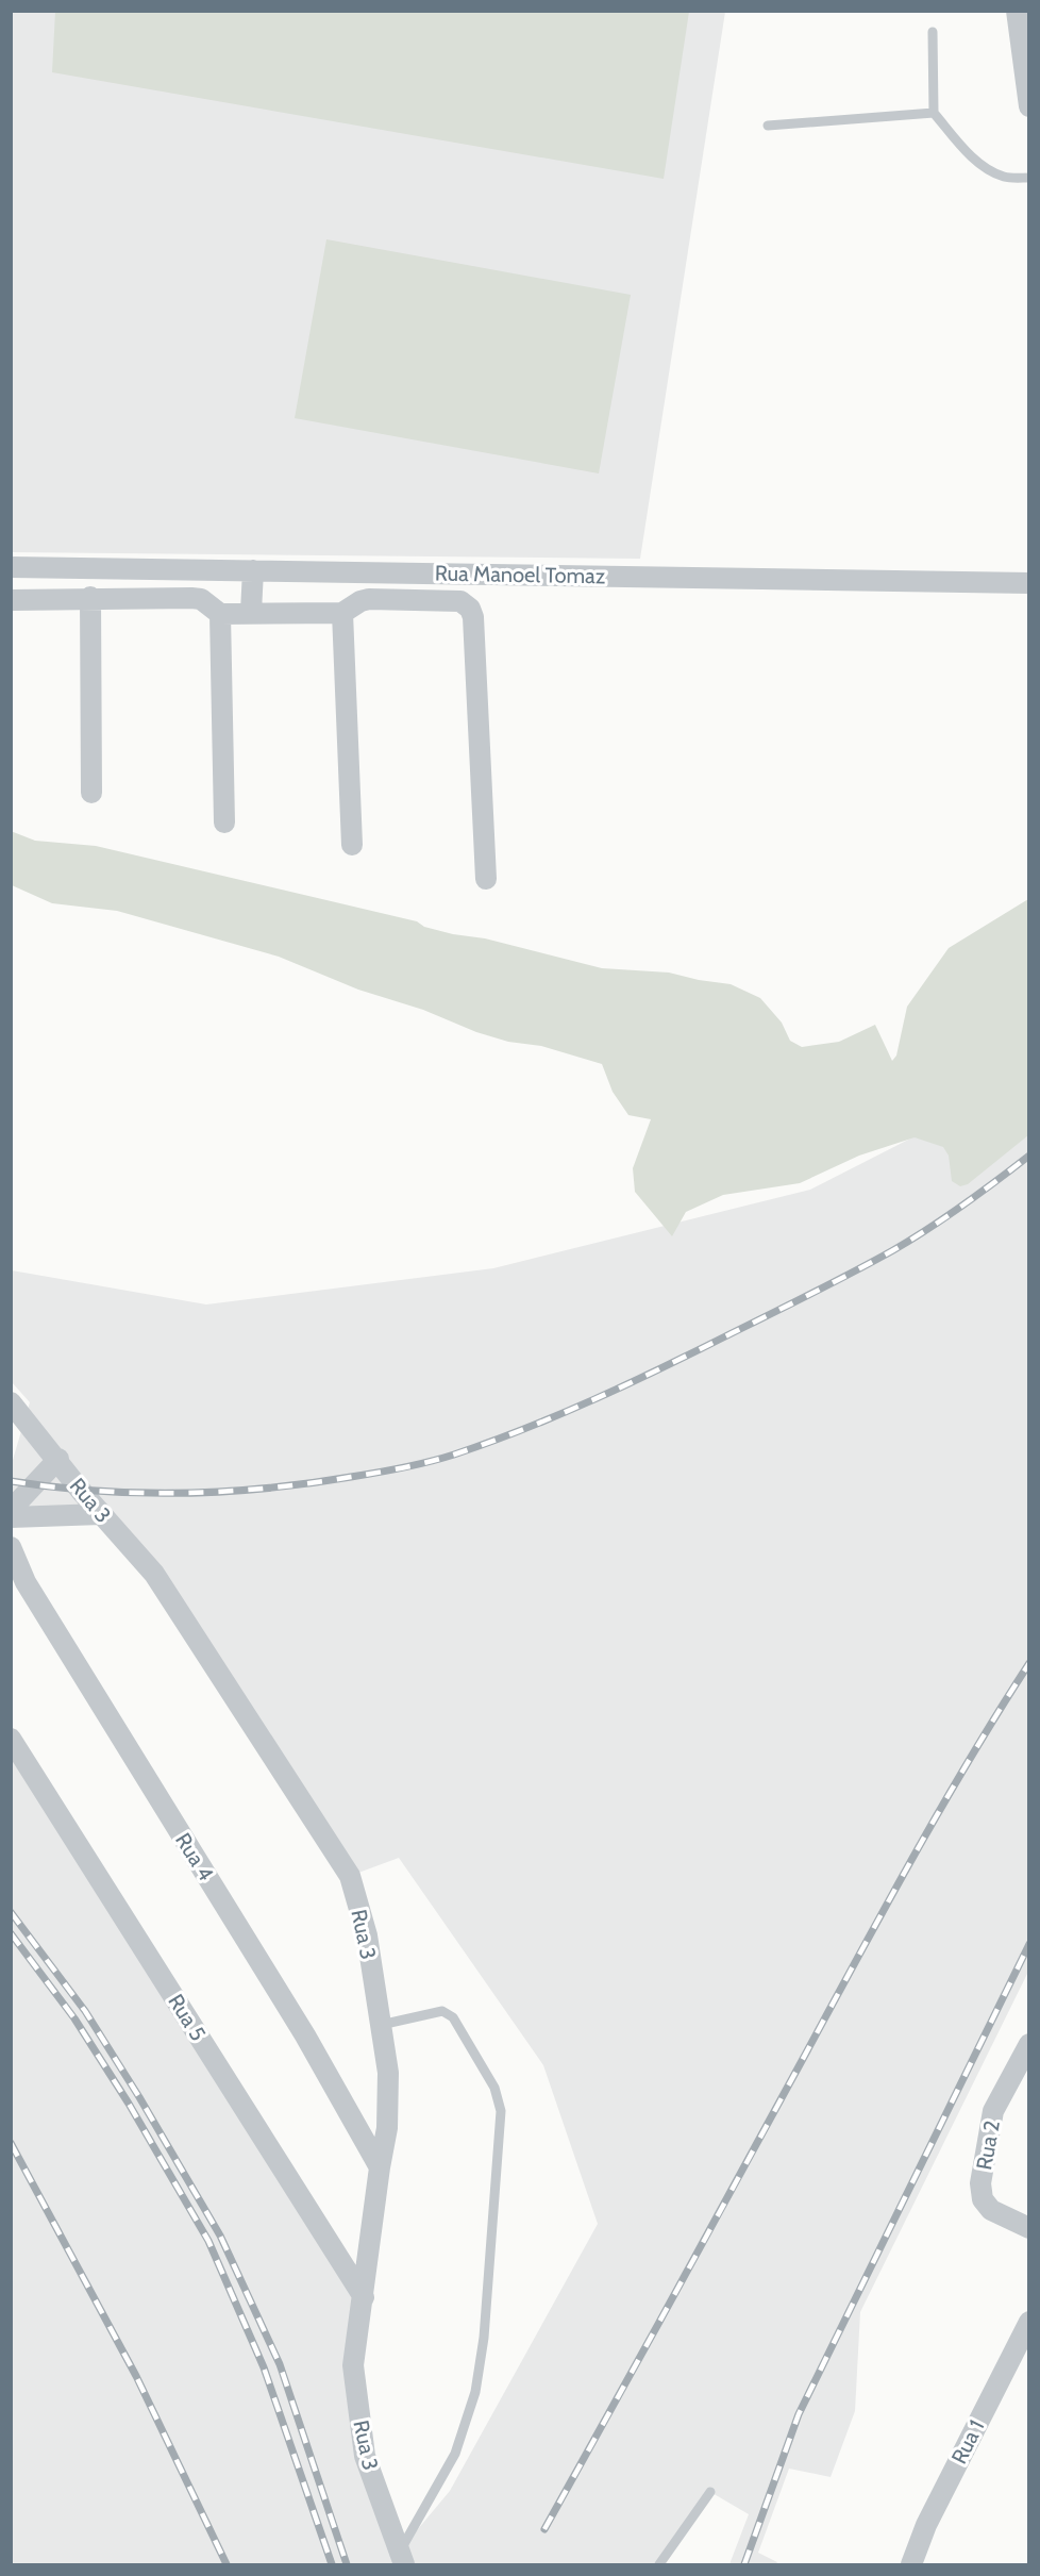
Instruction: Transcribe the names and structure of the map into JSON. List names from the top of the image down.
{
  "streets": {
    "street": [
      "Rua Manoel Tomaz",
      "Rua 3",
      "Rua 4",
      "Rua 5",
      "Rua 2",
      "Rua 1"
    ]
  },
  "crossings": [
    ["Rua 3", "Rua 4"],
    ["Rua 3", "Rua 5"]
  ]
}
